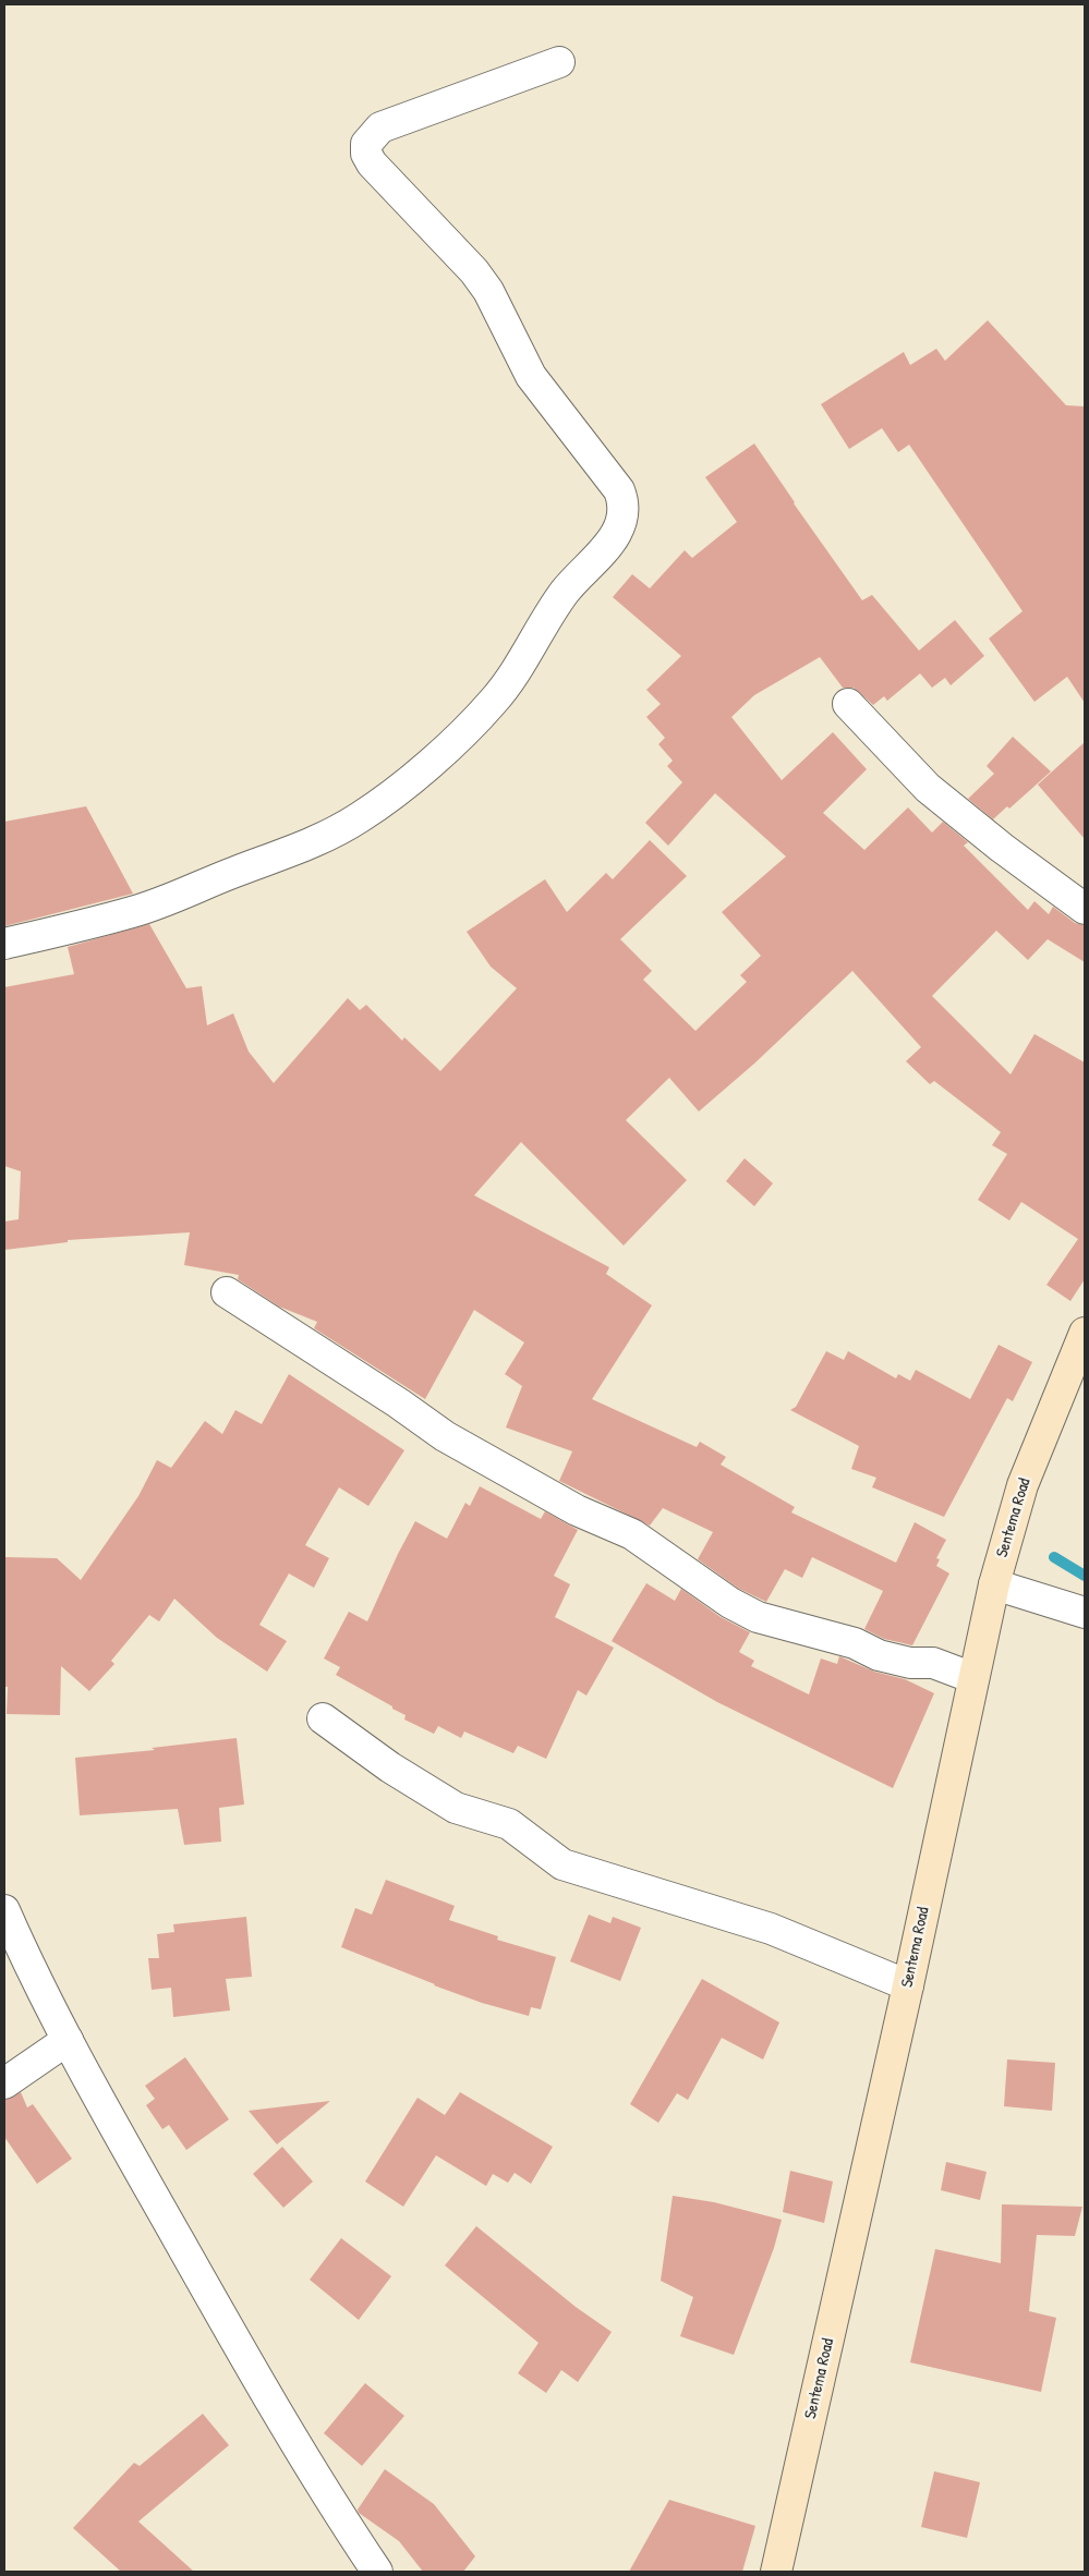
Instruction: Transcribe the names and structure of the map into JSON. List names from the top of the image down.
{
  "streets": {
    "main road": ["Sentema Road"]
  }
}
